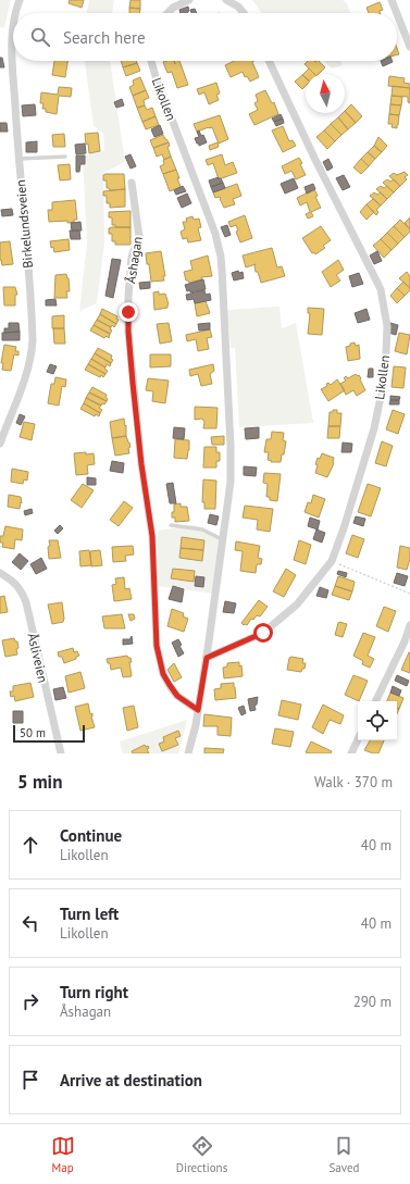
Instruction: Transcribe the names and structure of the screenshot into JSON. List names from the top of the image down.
{
  "streets": {
    "street": [
      "Likollen",
      "Birkelundsveien",
      "Åshagan",
      "Åsliveien"
    ]
  },
  "crossings": [
    ["Likollen", "Åshagan"]
  ],
  "scale_bar": "50 m",
  "north": "top",
  "page": {
    "search": "Search here",
    "scale": "50 m",
    "heading": ["5 min", "Walk · 370 m"],
    "list": [
      ["Continue", "Likollen", "40 m"],
      ["Turn left", "Likollen", "40 m"],
      ["Turn right", "Åshagan", "290 m"],
      "Arrive at destination"
    ],
    "nav": ["Map", "Directions", "Saved"]
  }
}
